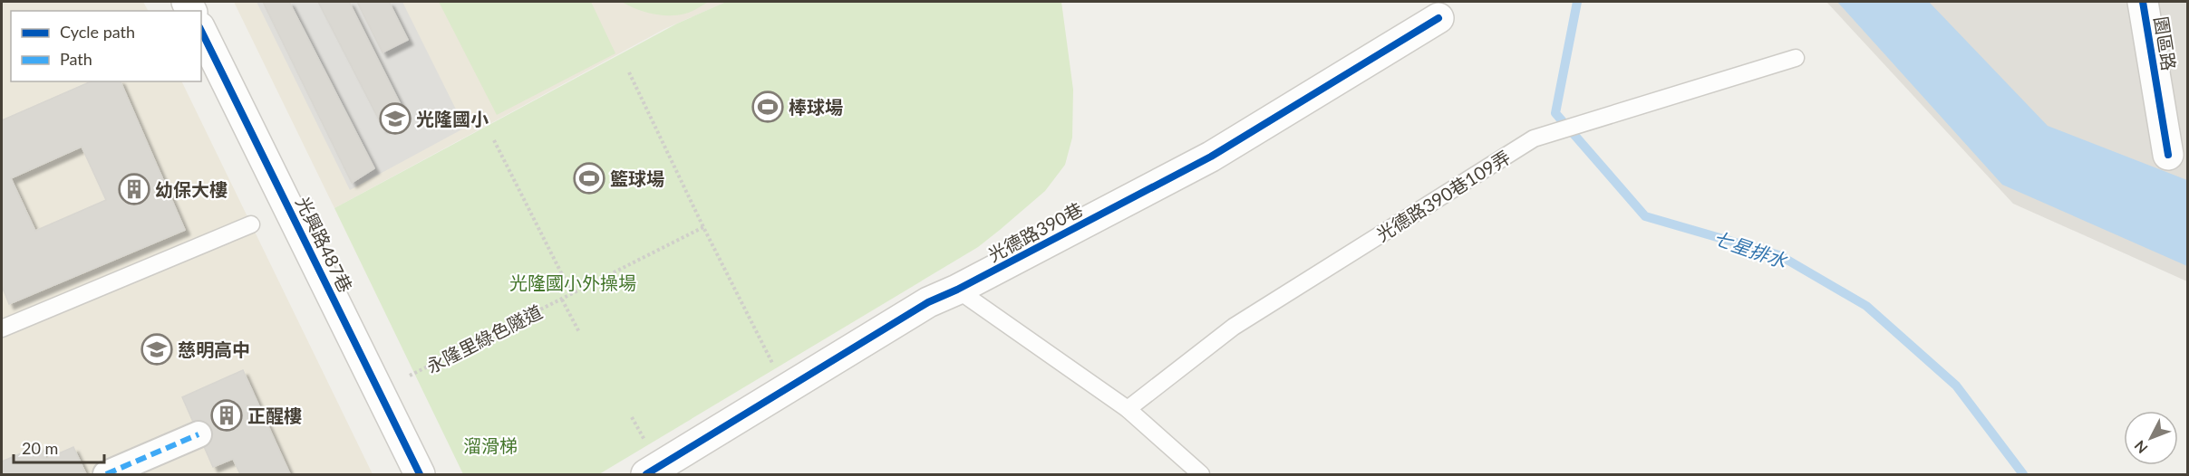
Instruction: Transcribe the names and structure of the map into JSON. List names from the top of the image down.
{
  "streets": {
    "street": ["園區路", "光德路390巷", "光興路487巷"],
    "lane": ["光德路390巷109弄"],
    "path": ["永隆里綠色隧道"]
  },
  "water": ["七星排水"],
  "parks": ["光隆國小外操場", "溜滑梯"],
  "places": {
    "sports": ["棒球場", "籃球場"],
    "school or university": ["光隆國小", "慈明高中"],
    "building": ["幼保大樓", "正醒樓"]
  },
  "legend": ["Cycle path", "Path"],
  "scale_bar": "20 m",
  "north": "bottom left"
}
